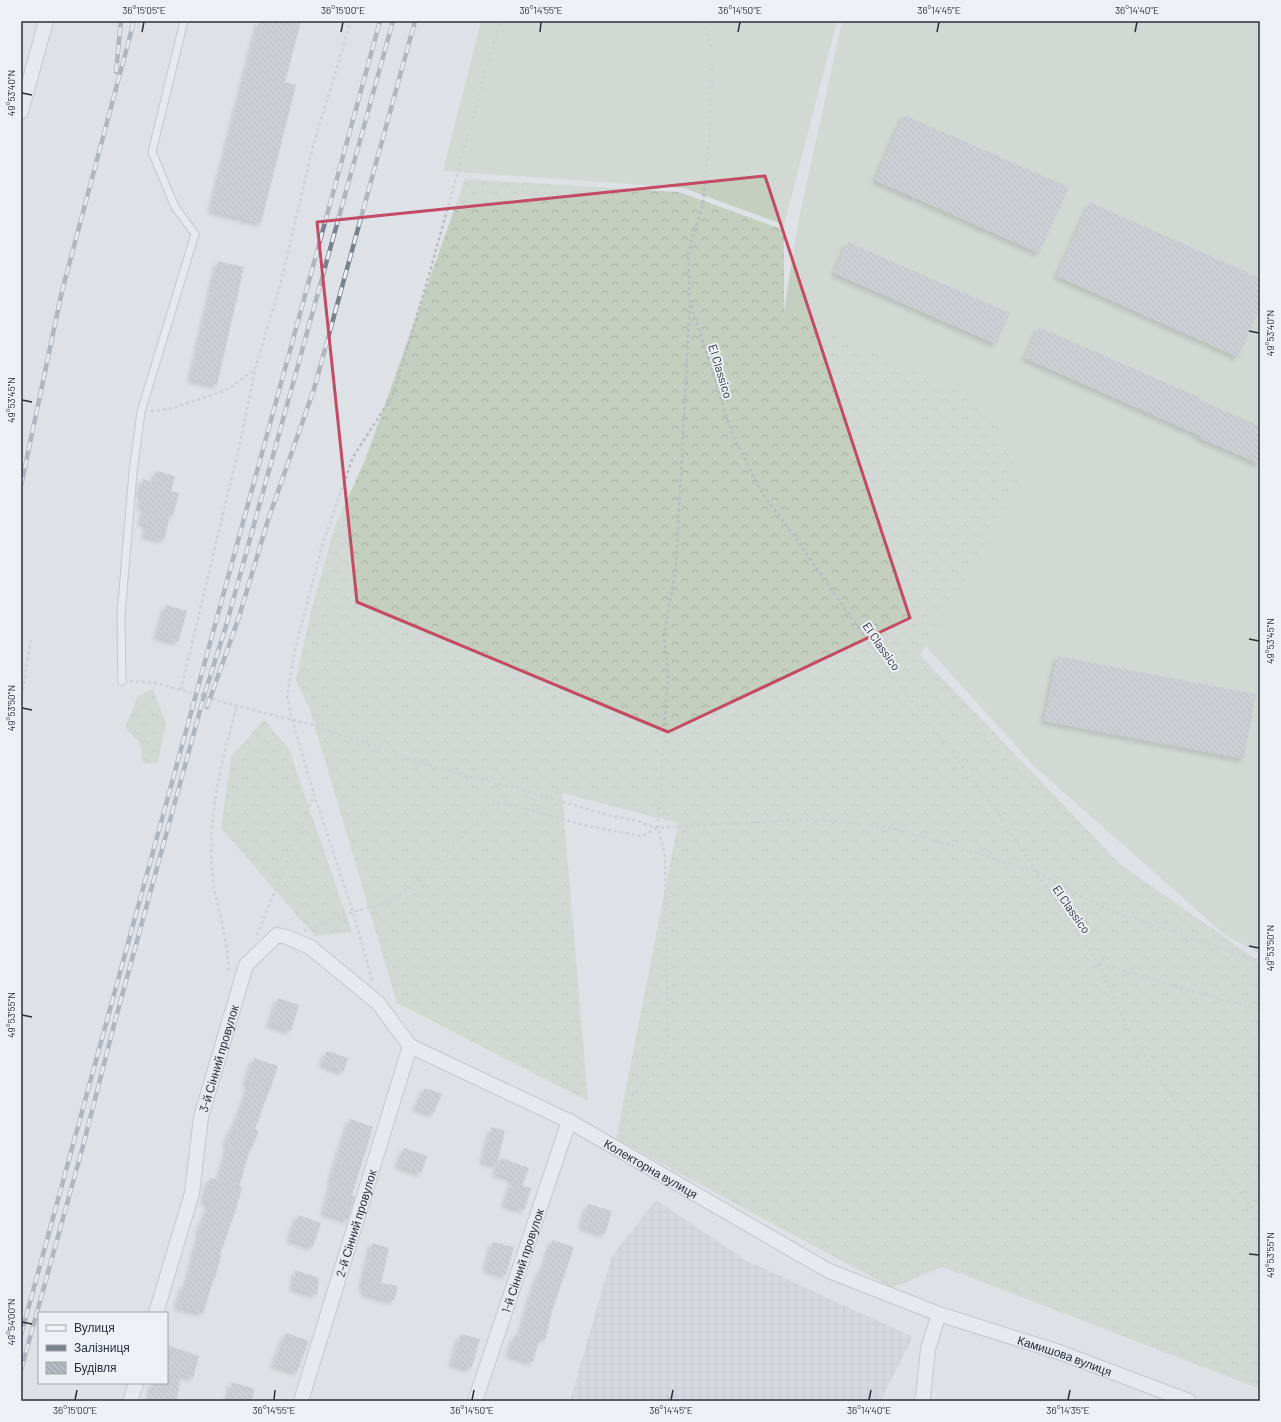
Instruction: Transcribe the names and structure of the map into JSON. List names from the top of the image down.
{
  "streets": {
    "street": [
      "3-й Сінний провулок",
      "Колекторна вулиця",
      "2-й Сінний провулок",
      "1-й Сінний провулок",
      "Камишова вулиця"
    ],
    "path": ["El Classico"]
  },
  "crossings": [
    ["3-й Сінний провулок", "Колекторна вулиця"],
    ["Колекторна вулиця", "2-й Сінний провулок"],
    ["Колекторна вулиця", "1-й Сінний провулок"],
    ["Колекторна вулиця", "Камишова вулиця"]
  ],
  "legend": ["Вулиця", "Залізниця", "Будівля"],
  "coordinates": [
    "36°15'05\"E",
    "36°15'00\"E",
    "36°14'55\"E",
    "36°14'50\"E",
    "36°14'45\"E",
    "36°14'40\"E",
    "49°53'40\"N",
    "49°53'45\"N",
    "49°53'50\"N",
    "49°53'55\"N",
    "49°54'00\"N",
    "36°14'35\"E"
  ]
}
